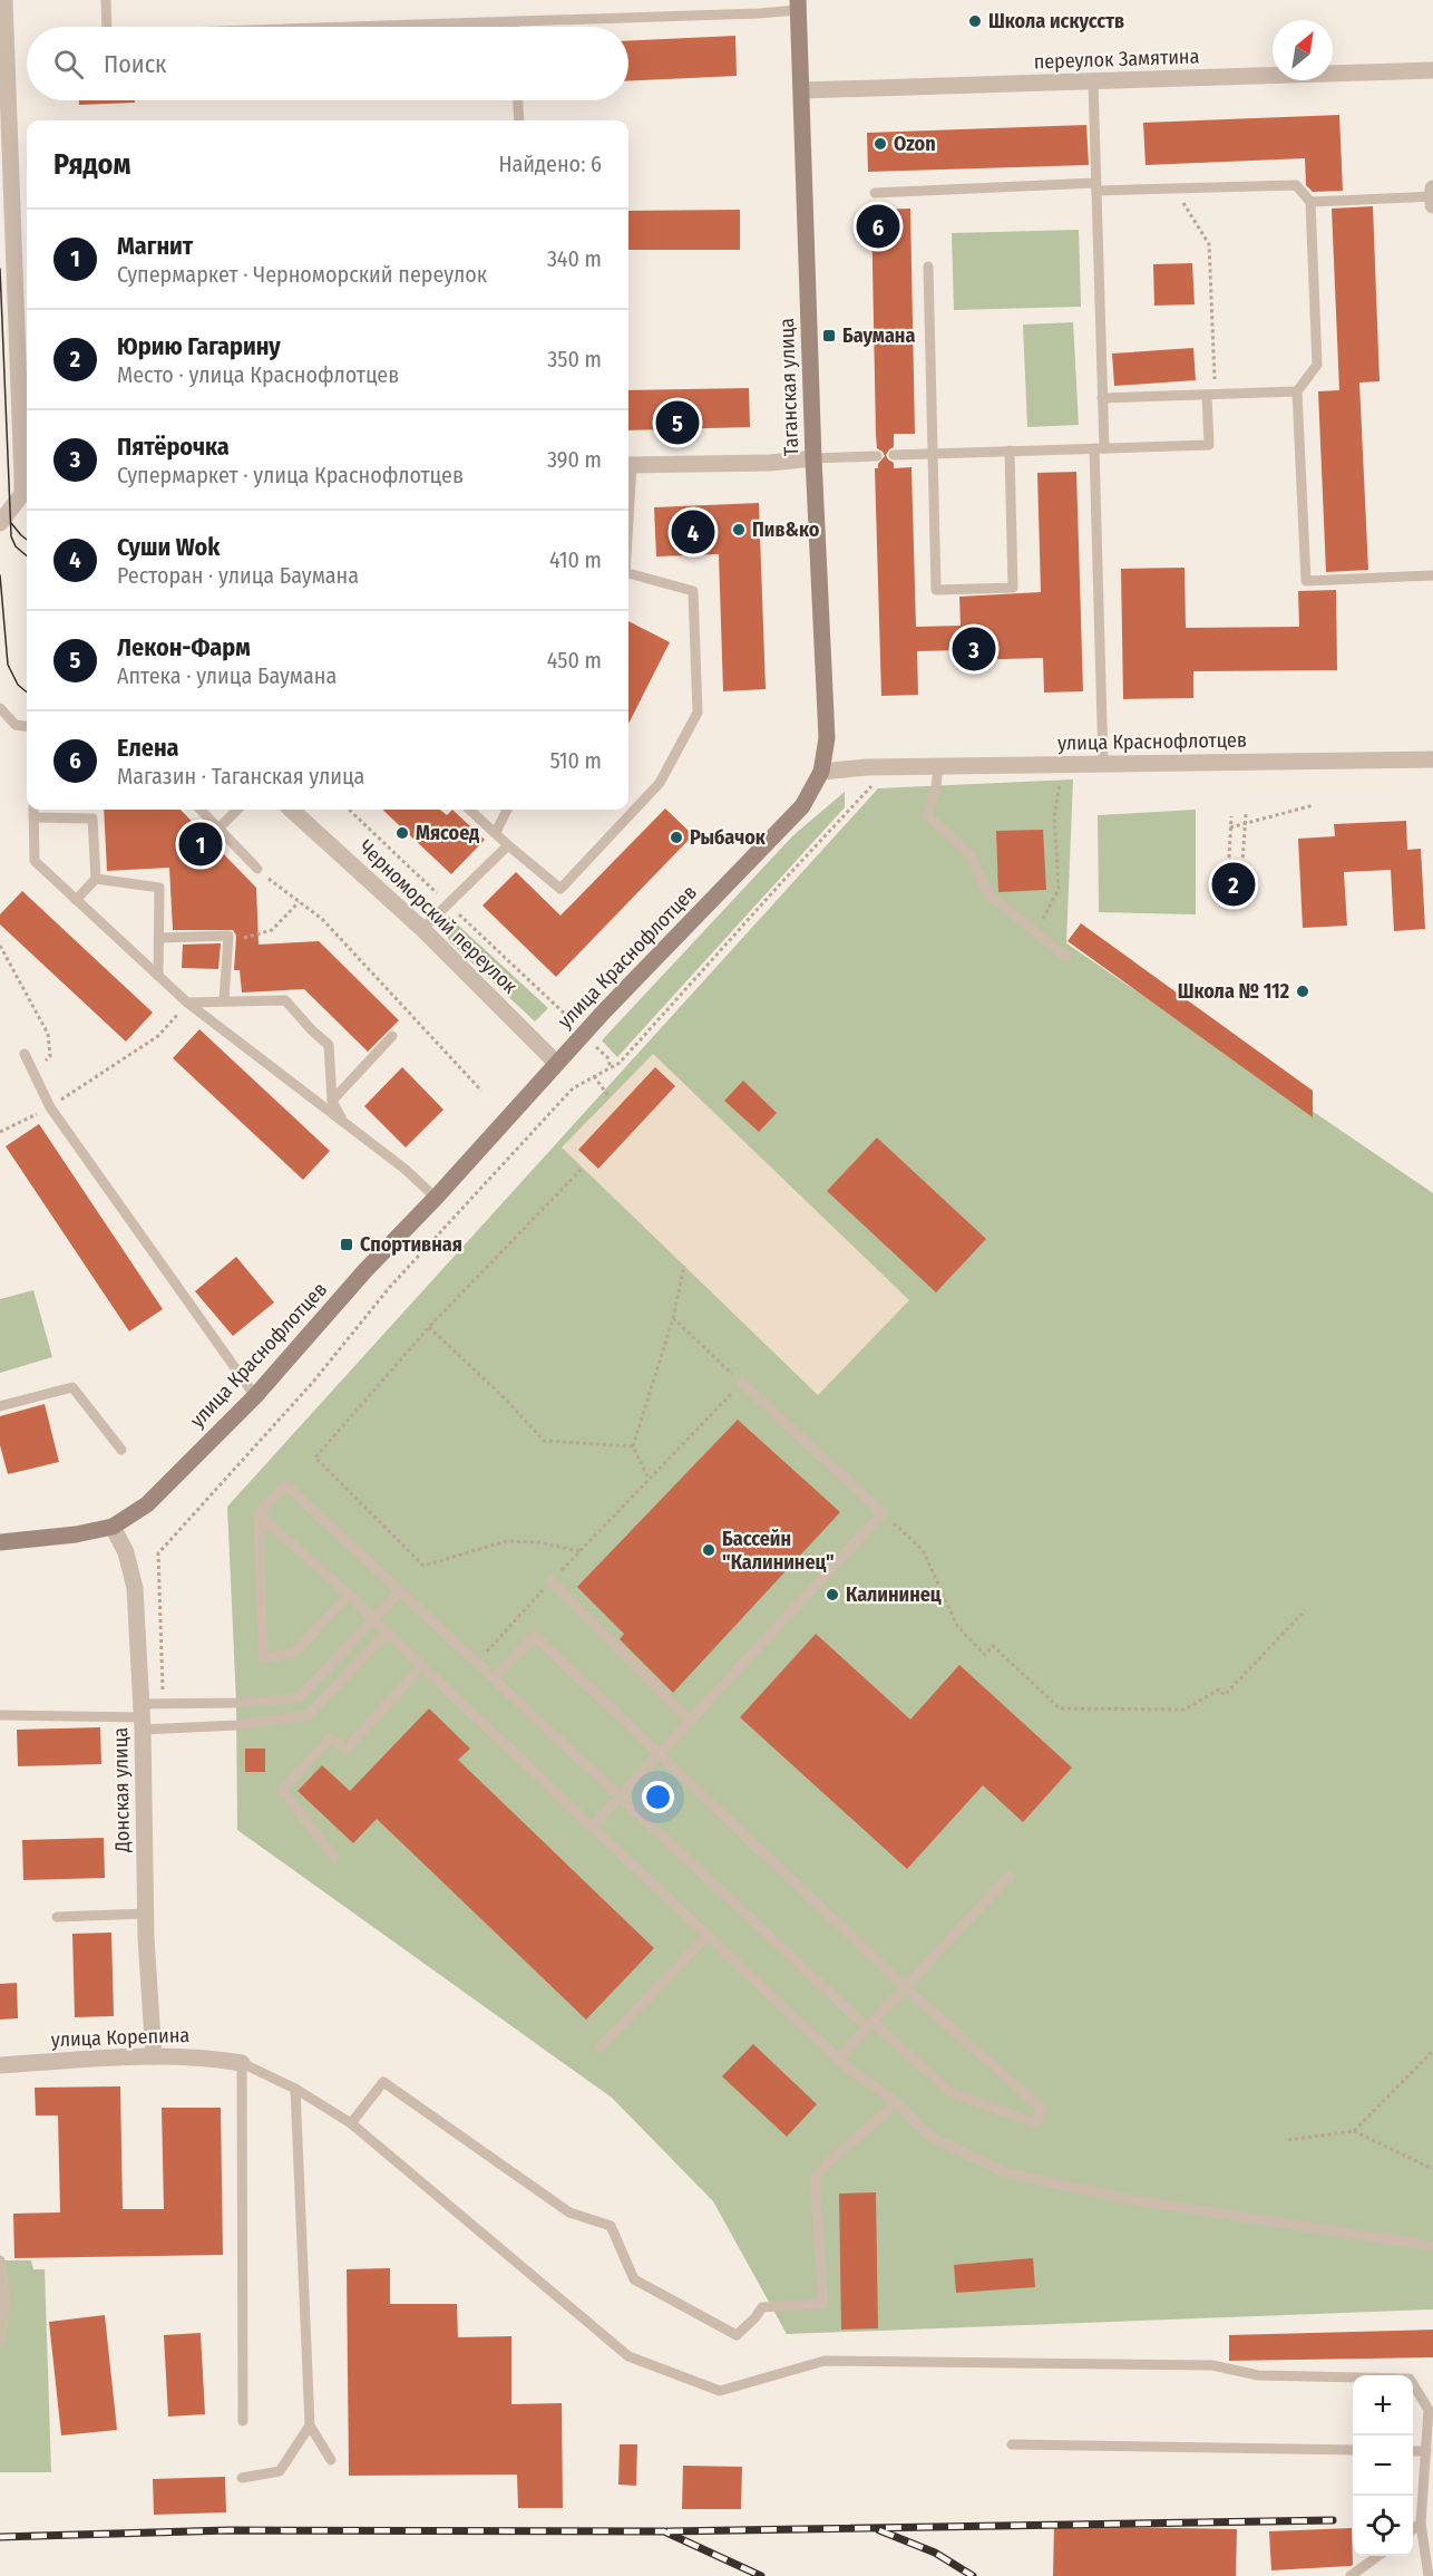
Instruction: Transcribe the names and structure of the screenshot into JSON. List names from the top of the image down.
{
  "streets": {
    "main road": ["Таганская улица", "улица Краснофлотцев"],
    "street": [
      "переулок Замятина",
      "Черноморский переулок",
      "Донская улица",
      "улица Корепина"
    ]
  },
  "crossings": [
    ["переулок Замятина", "Таганская улица"],
    ["Таганская улица", "улица Краснофлотцев"],
    ["улица Краснофлотцев", "Черноморский переулок"],
    ["улица Краснофлотцев", "Донская улица"],
    ["Донская улица", "улица Корепина"]
  ],
  "places": {
    "other": [
      "Школа искусств",
      "Ozon",
      "Пив&ко",
      "Мясоед",
      "Рыбачок",
      "Школа № 112",
      "Бассейн \"Калининец\"",
      "Калининец"
    ],
    "transit": ["Баумана", "Спортивная"]
  },
  "north": "top right",
  "page": {
    "search": "Поиск",
    "heading": ["Рядом", "Найдено: 6"],
    "pins": [
      "6",
      "5",
      "4",
      "3",
      "1",
      "2"
    ],
    "list": [
      {
        "mark": "1",
        "name": "Магнит",
        "note": "Супермаркет · Черноморский переулок",
        "value": "340 m"
      },
      {
        "mark": "2",
        "name": "Юрию Гагарину",
        "note": "Место · улица Краснофлотцев",
        "value": "350 m"
      },
      {
        "mark": "3",
        "name": "Пятёрочка",
        "note": "Супермаркет · улица Краснофлотцев",
        "value": "390 m"
      },
      {
        "mark": "4",
        "name": "Суши Wok",
        "note": "Ресторан · улица Баумана",
        "value": "410 m"
      },
      {
        "mark": "5",
        "name": "Лекон-Фарм",
        "note": "Аптека · улица Баумана",
        "value": "450 m"
      },
      {
        "mark": "6",
        "name": "Елена",
        "note": "Магазин · Таганская улица",
        "value": "510 m"
      }
    ],
    "map_buttons": ["+", "−"]
  }
}
